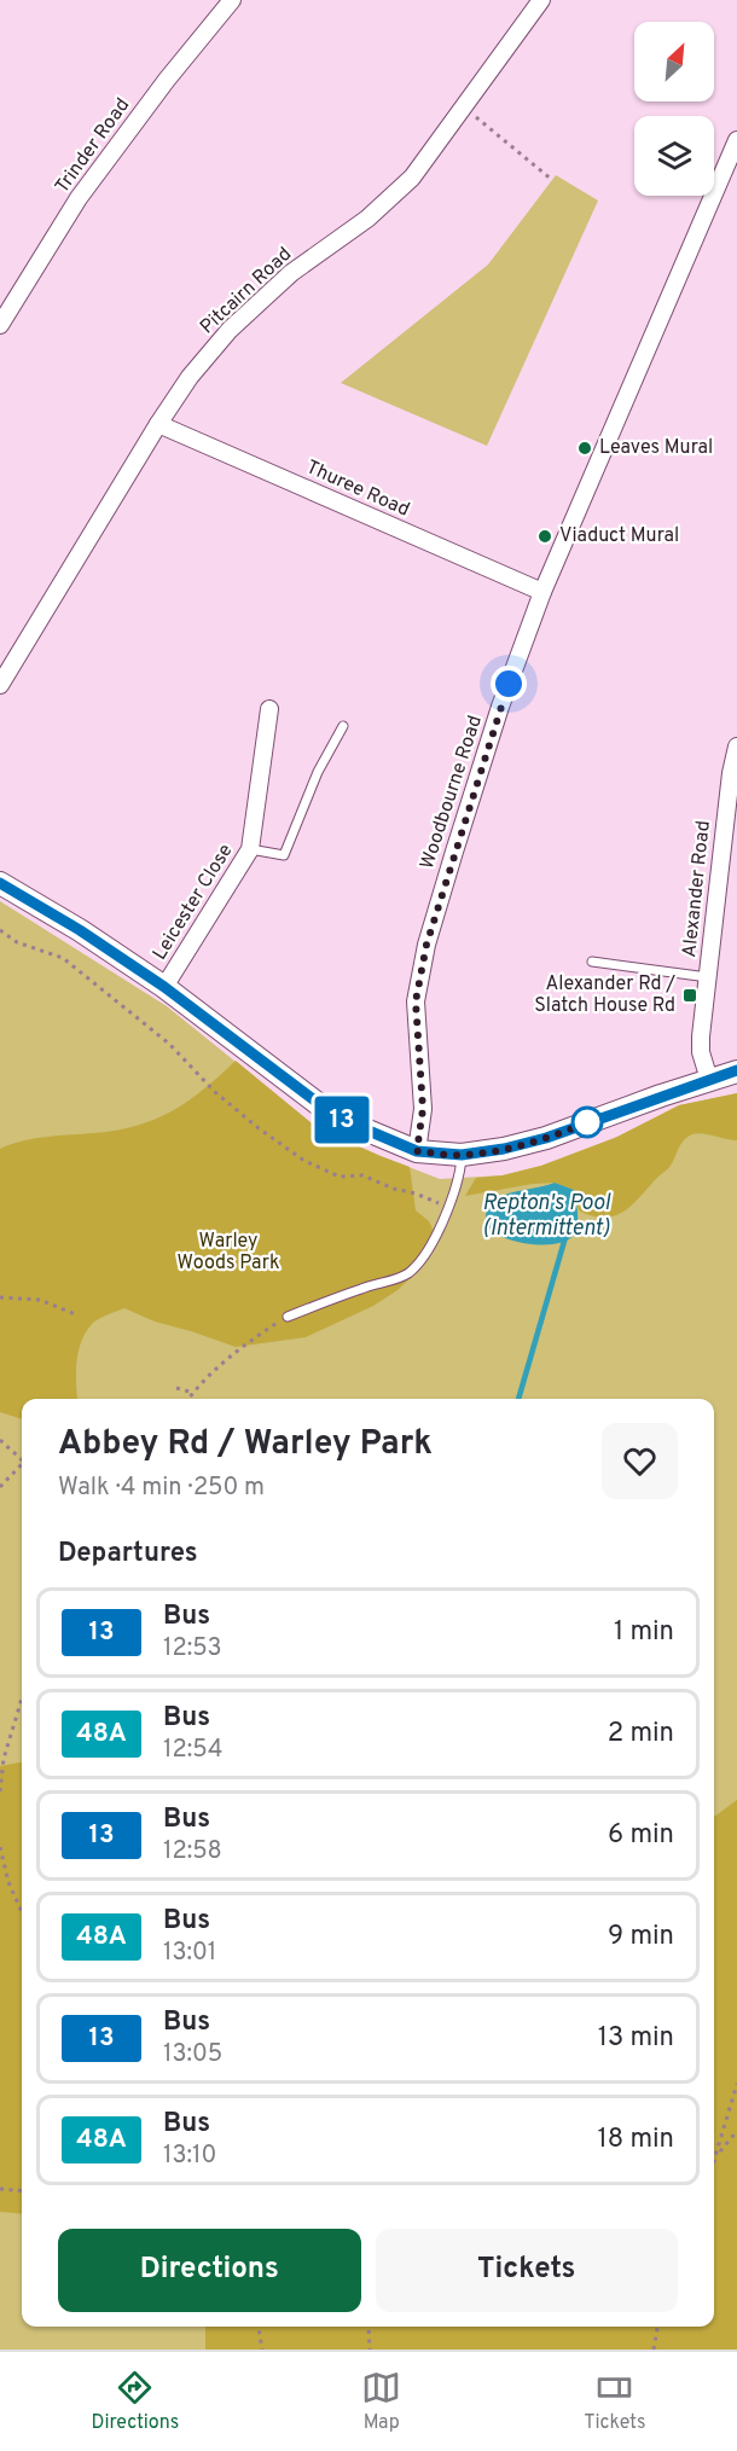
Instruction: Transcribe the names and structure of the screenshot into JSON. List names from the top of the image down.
{
  "streets": {
    "street": [
      "Trinder Road",
      "Pitcairn Road",
      "Thuree Road",
      "Woodbourne Road",
      "Alexander Road",
      "Leicester Close"
    ]
  },
  "crossings": [
    ["Pitcairn Road", "Thuree Road"],
    ["Thuree Road", "Woodbourne Road"]
  ],
  "water": ["Repton's Pool (Intermittent)"],
  "parks": ["Warley Woods Park"],
  "places": {
    "other": ["Leaves Mural", "Viaduct Mural"],
    "transit": ["Alexander Rd / Slatch House Rd"]
  },
  "lines": ["bus line 13"],
  "north": "top right",
  "page": {
    "on_map": "13",
    "heading": [
      ["Abbey Rd / Warley Park", "Walk · 4 min · 250 m"],
      "Departures"
    ],
    "list": [
      {
        "mark": "13",
        "name": "Bus",
        "note": "12:53",
        "value": "1 min"
      },
      {
        "mark": "48A",
        "name": "Bus",
        "note": "12:54",
        "value": "2 min"
      },
      {
        "mark": "13",
        "name": "Bus",
        "note": "12:58",
        "value": "6 min"
      },
      {
        "mark": "48A",
        "name": "Bus",
        "note": "13:01",
        "value": "9 min"
      },
      {
        "mark": "13",
        "name": "Bus",
        "note": "13:05",
        "value": "13 min"
      },
      {
        "mark": "48A",
        "name": "Bus",
        "note": "13:10",
        "value": "18 min"
      }
    ],
    "buttons": ["Directions", "Tickets"],
    "tabs": ["Directions", "Map", "Tickets"]
  }
}
